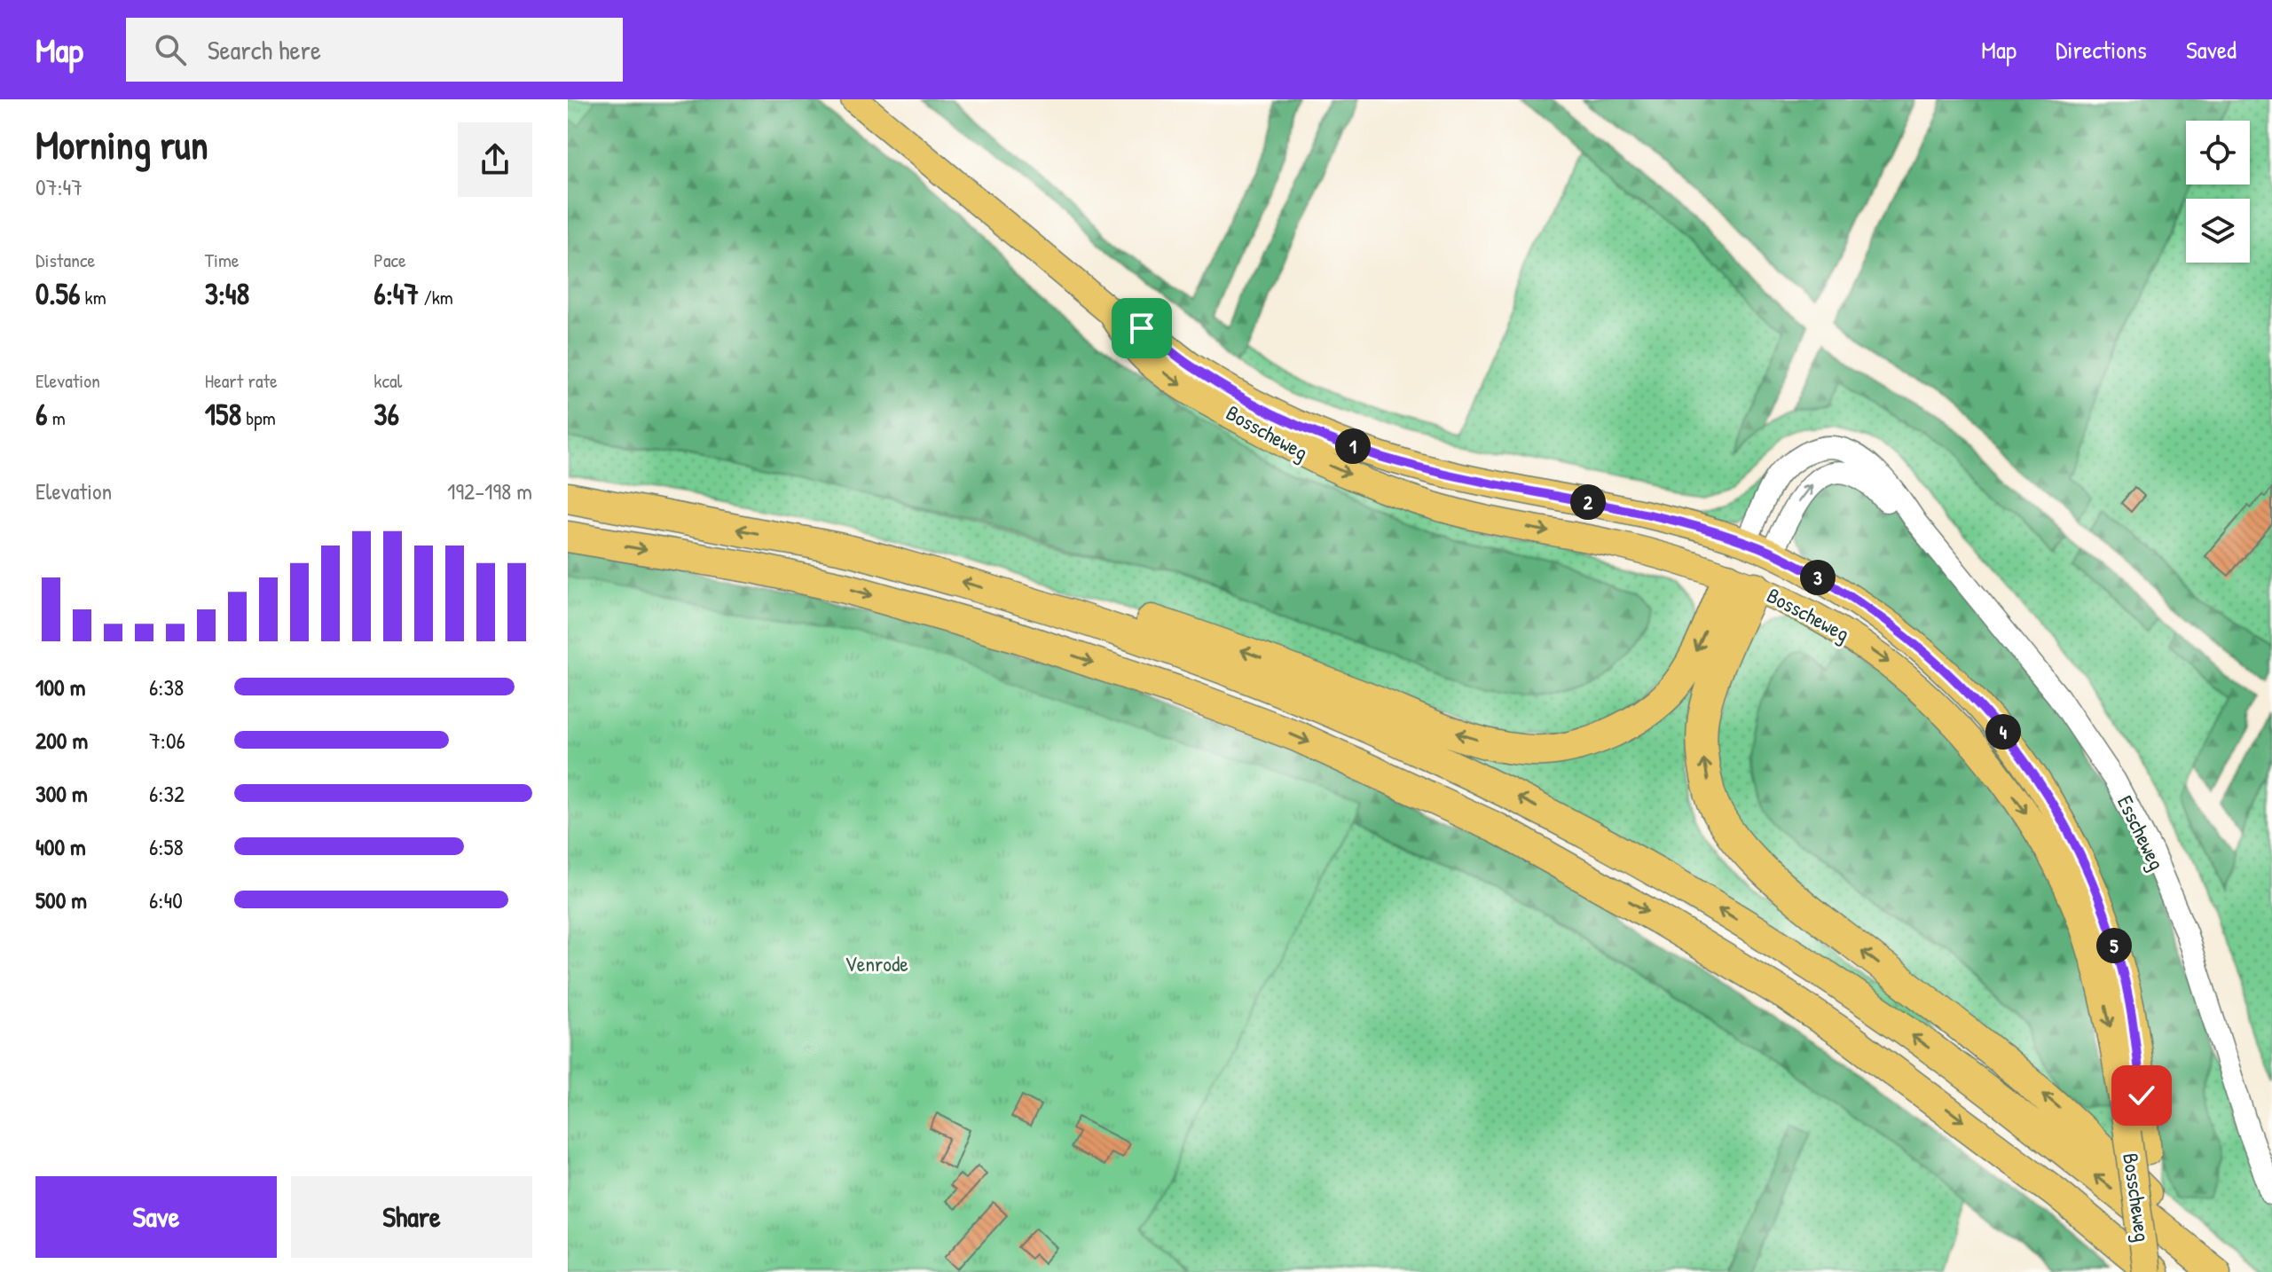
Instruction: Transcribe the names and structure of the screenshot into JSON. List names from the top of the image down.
{
  "streets": {
    "main road": ["Bosscheweg"],
    "street": ["Esscheweg"]
  },
  "crossings": [
    ["Bosscheweg", "Esscheweg"]
  ],
  "parks": ["Venrode"],
  "page": {
    "header": "Map",
    "search": "Search here",
    "nav": ["Map", "Directions", "Saved"],
    "heading": ["Morning run", "07:47"],
    "stats": [
      ["Distance", "0.56 km"],
      ["Time", "3:48"],
      ["Pace", "6:47 /km"],
      ["Elevation", "6 m"],
      ["Heart rate", "158 bpm"],
      ["kcal", "36"]
    ],
    "pins": [
      "1",
      "2",
      "3",
      "4",
      "5"
    ],
    "chart": ["Elevation", "192–198 m"],
    "list": [
      {
        "name": "100 m",
        "note": "6:38"
      },
      {
        "name": "200 m",
        "note": "7:06"
      },
      {
        "name": "300 m",
        "note": "6:32"
      },
      {
        "name": "400 m",
        "note": "6:58"
      },
      {
        "name": "500 m",
        "note": "6:40"
      }
    ],
    "buttons": ["Save", "Share"]
  }
}
